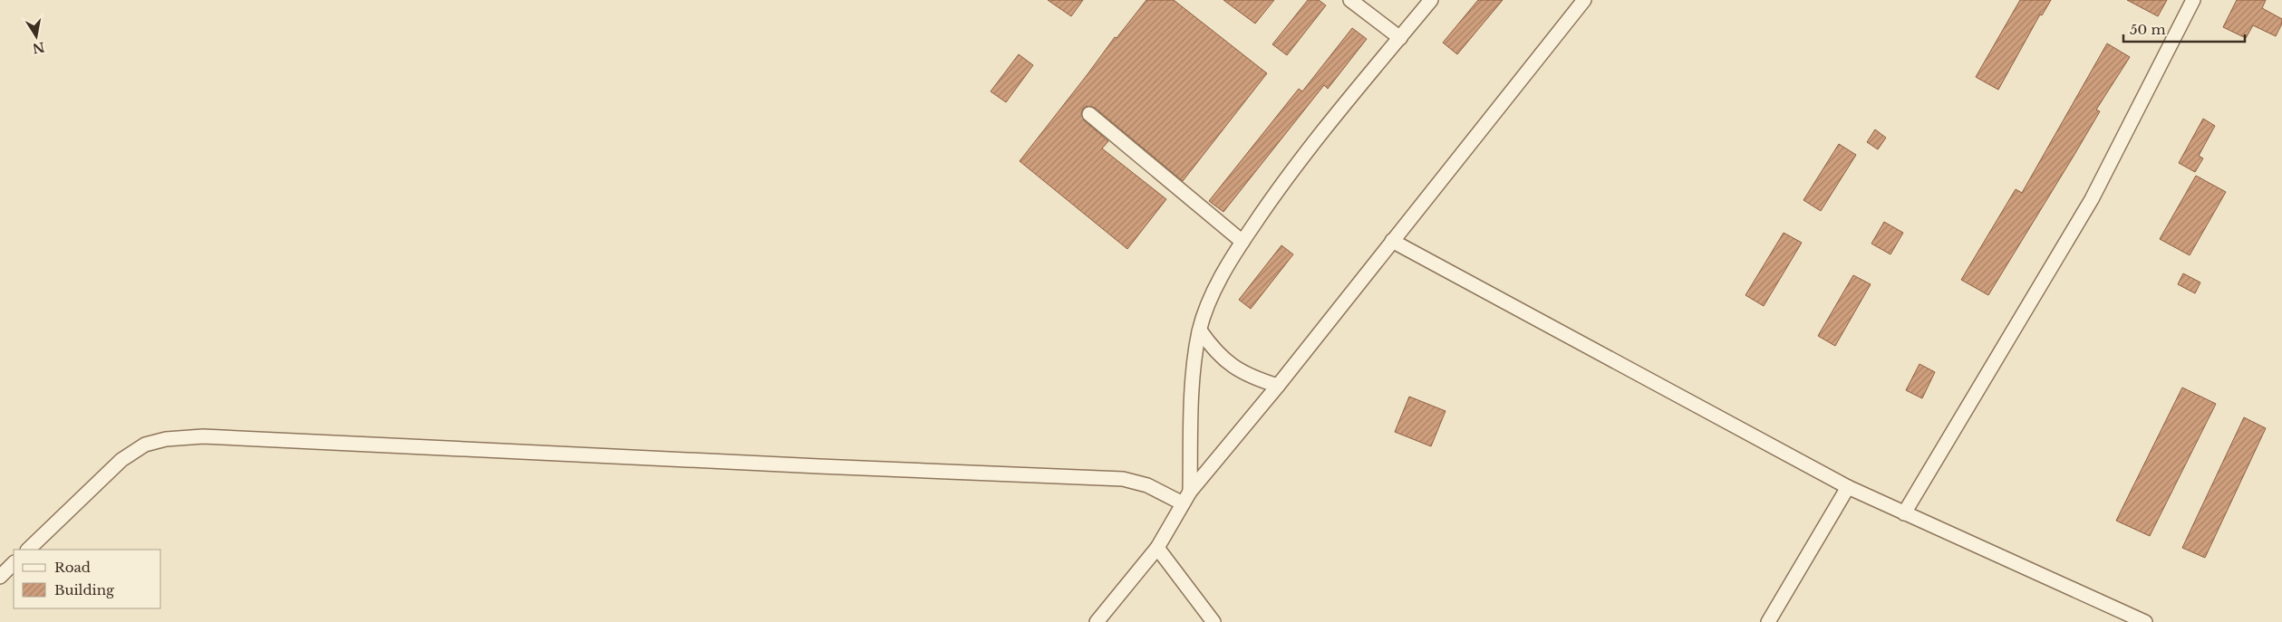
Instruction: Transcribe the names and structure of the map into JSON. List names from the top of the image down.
{
  "legend": ["Road", "Building"],
  "scale_bar": "50 m",
  "north": "bottom"
}
